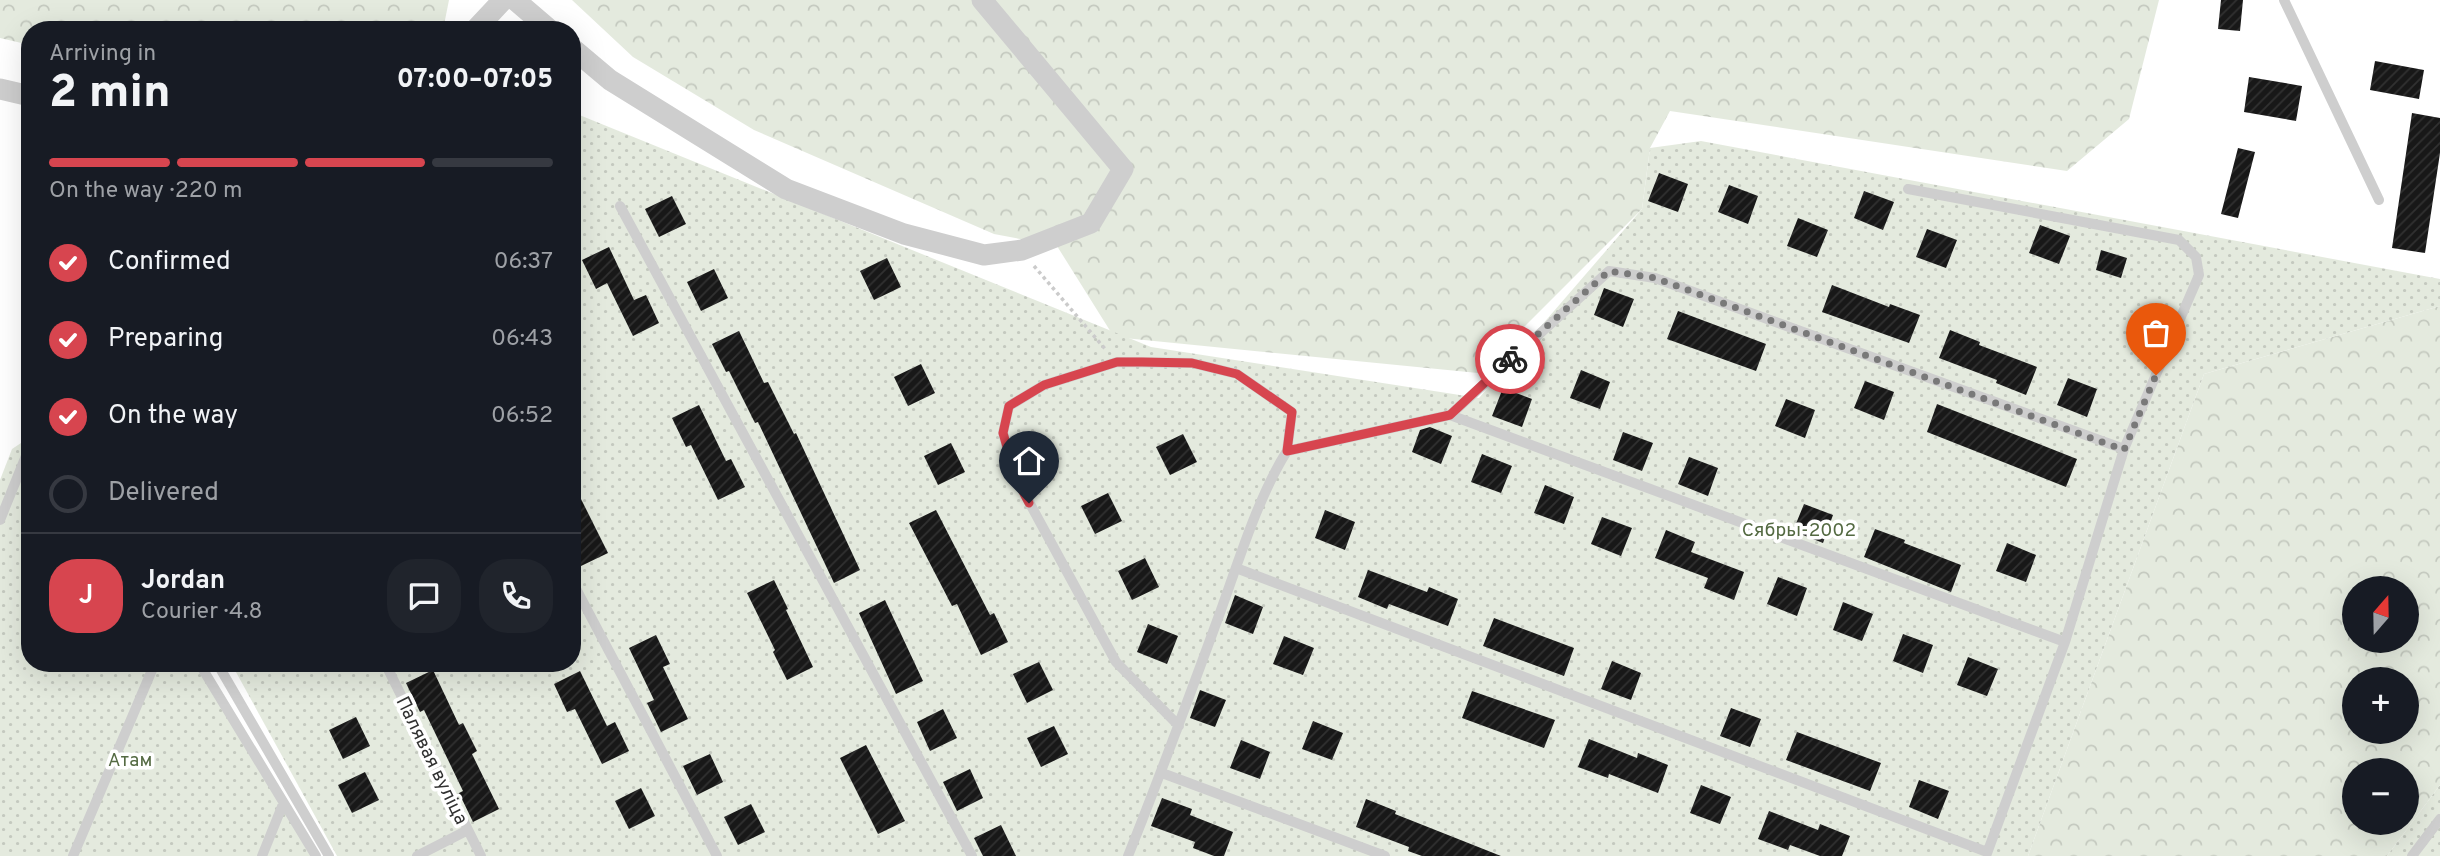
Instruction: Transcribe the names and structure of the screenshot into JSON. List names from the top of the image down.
{
  "streets": {
    "lane": ["Палявая вуліца"]
  },
  "parks": ["Сябры-2002", "Атам"],
  "north": "top",
  "page": {
    "heading": ["2 min", "Arriving in", "07:00–07:05"],
    "panel": ["Jordan", "Courier · 4.8"],
    "bar": "On the way · 220 m",
    "list": [
      ["Confirmed", "06:37"],
      ["Preparing", "06:43"],
      ["On the way", "06:52"],
      "Delivered"
    ],
    "round": "J",
    "map_buttons": ["+", "−"]
  }
}
